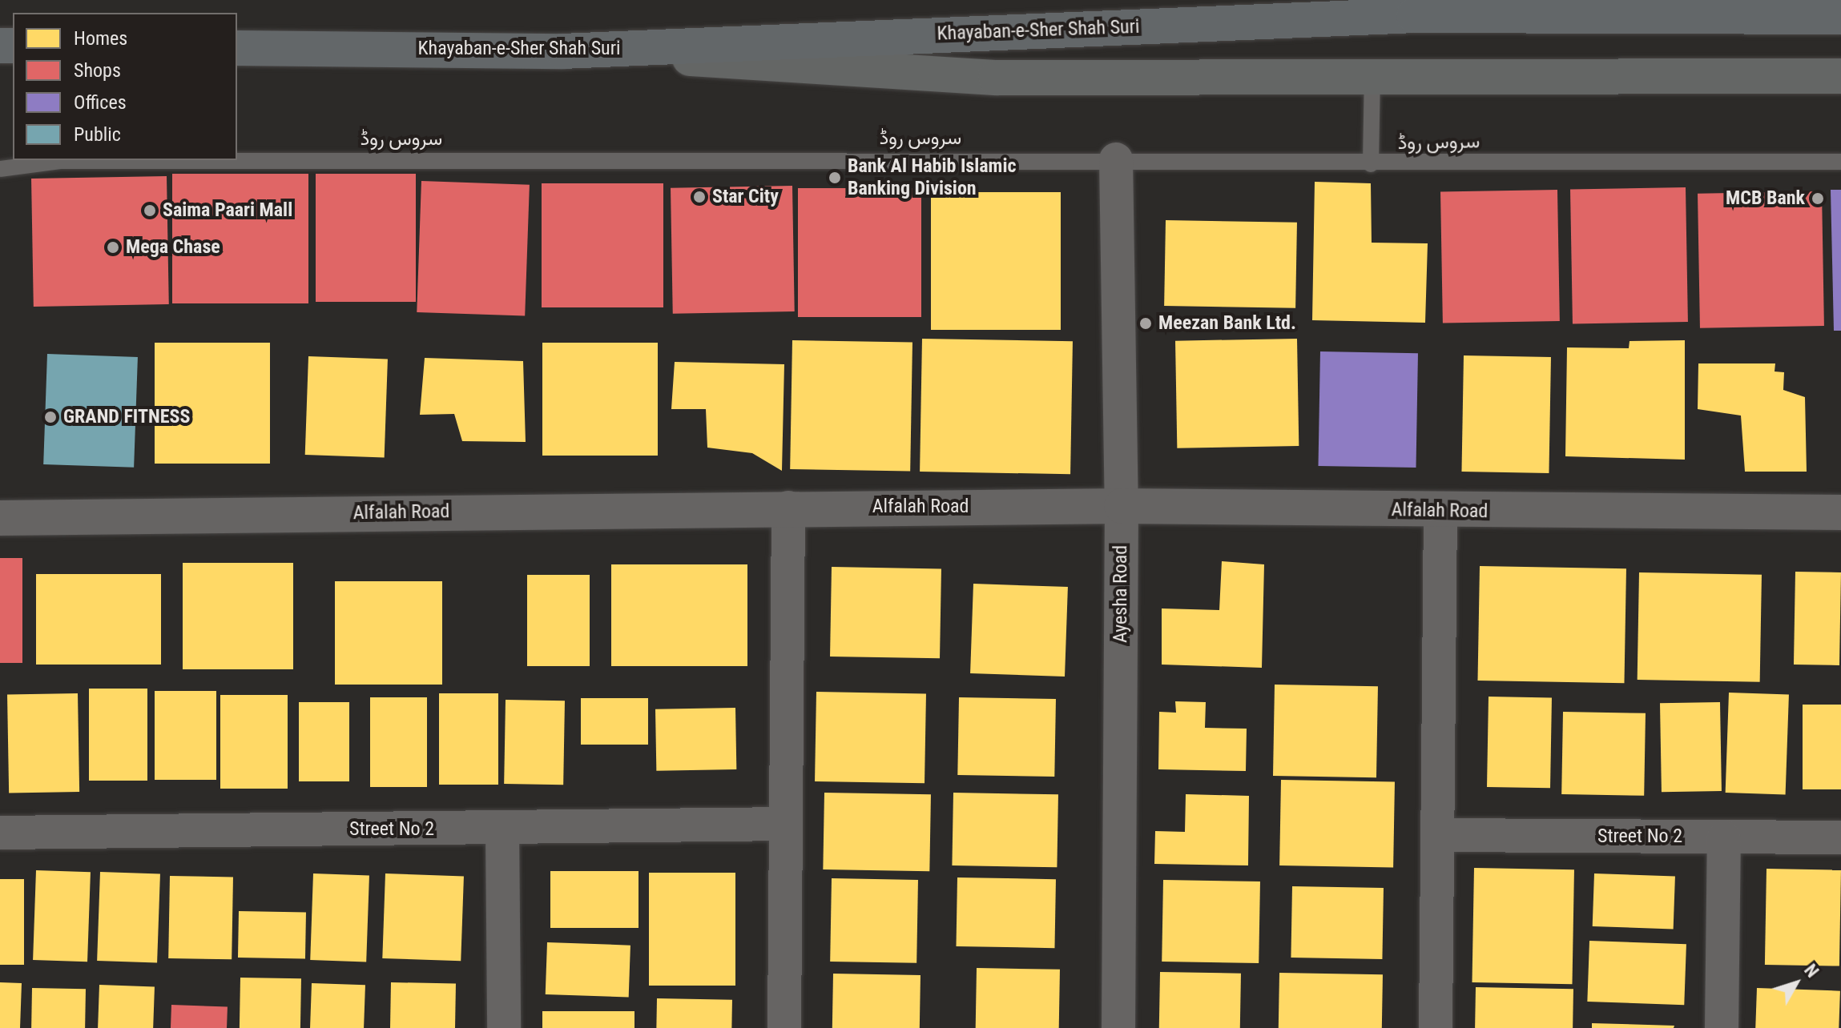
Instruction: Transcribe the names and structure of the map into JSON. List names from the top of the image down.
{
  "streets": {
    "main road": ["Khayaban-e-Sher Shah Suri"],
    "street": ["Alfalah Road", "Ayesha Road", "Street No 2"],
    "lane": ["سروس روڈ"]
  },
  "crossings": [
    ["سروس روڈ", "Ayesha Road"],
    ["Alfalah Road", "Ayesha Road"]
  ],
  "places": [
    "Bank Al Habib Islamic Banking Division",
    "Star City",
    "MCB Bank",
    "Saima Paari Mall",
    "Mega Chase",
    "Meezan Bank Ltd.",
    "GRAND FITNESS"
  ],
  "legend": [
    "Homes",
    "Shops",
    "Offices",
    "Public"
  ],
  "north": "top right"
}
